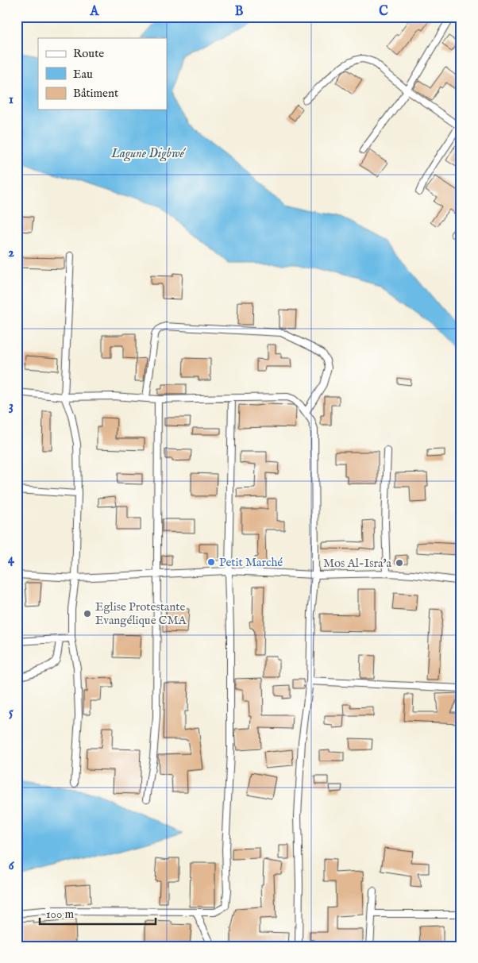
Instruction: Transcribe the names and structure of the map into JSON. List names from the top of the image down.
{
  "water": ["Lagune Digbwé"],
  "places": ["Petit Marché", "Mos Al-Isra'a", "Eglise Protestante Evangélique CMA"],
  "legend": ["Route", "Eau", "Bâtiment"],
  "scale_bar": "100 m",
  "grid": {
    "columns": ["A", "B", "C"],
    "rows": [
      "1",
      "2",
      "3",
      "4",
      "5",
      "6"
    ]
  }
}
